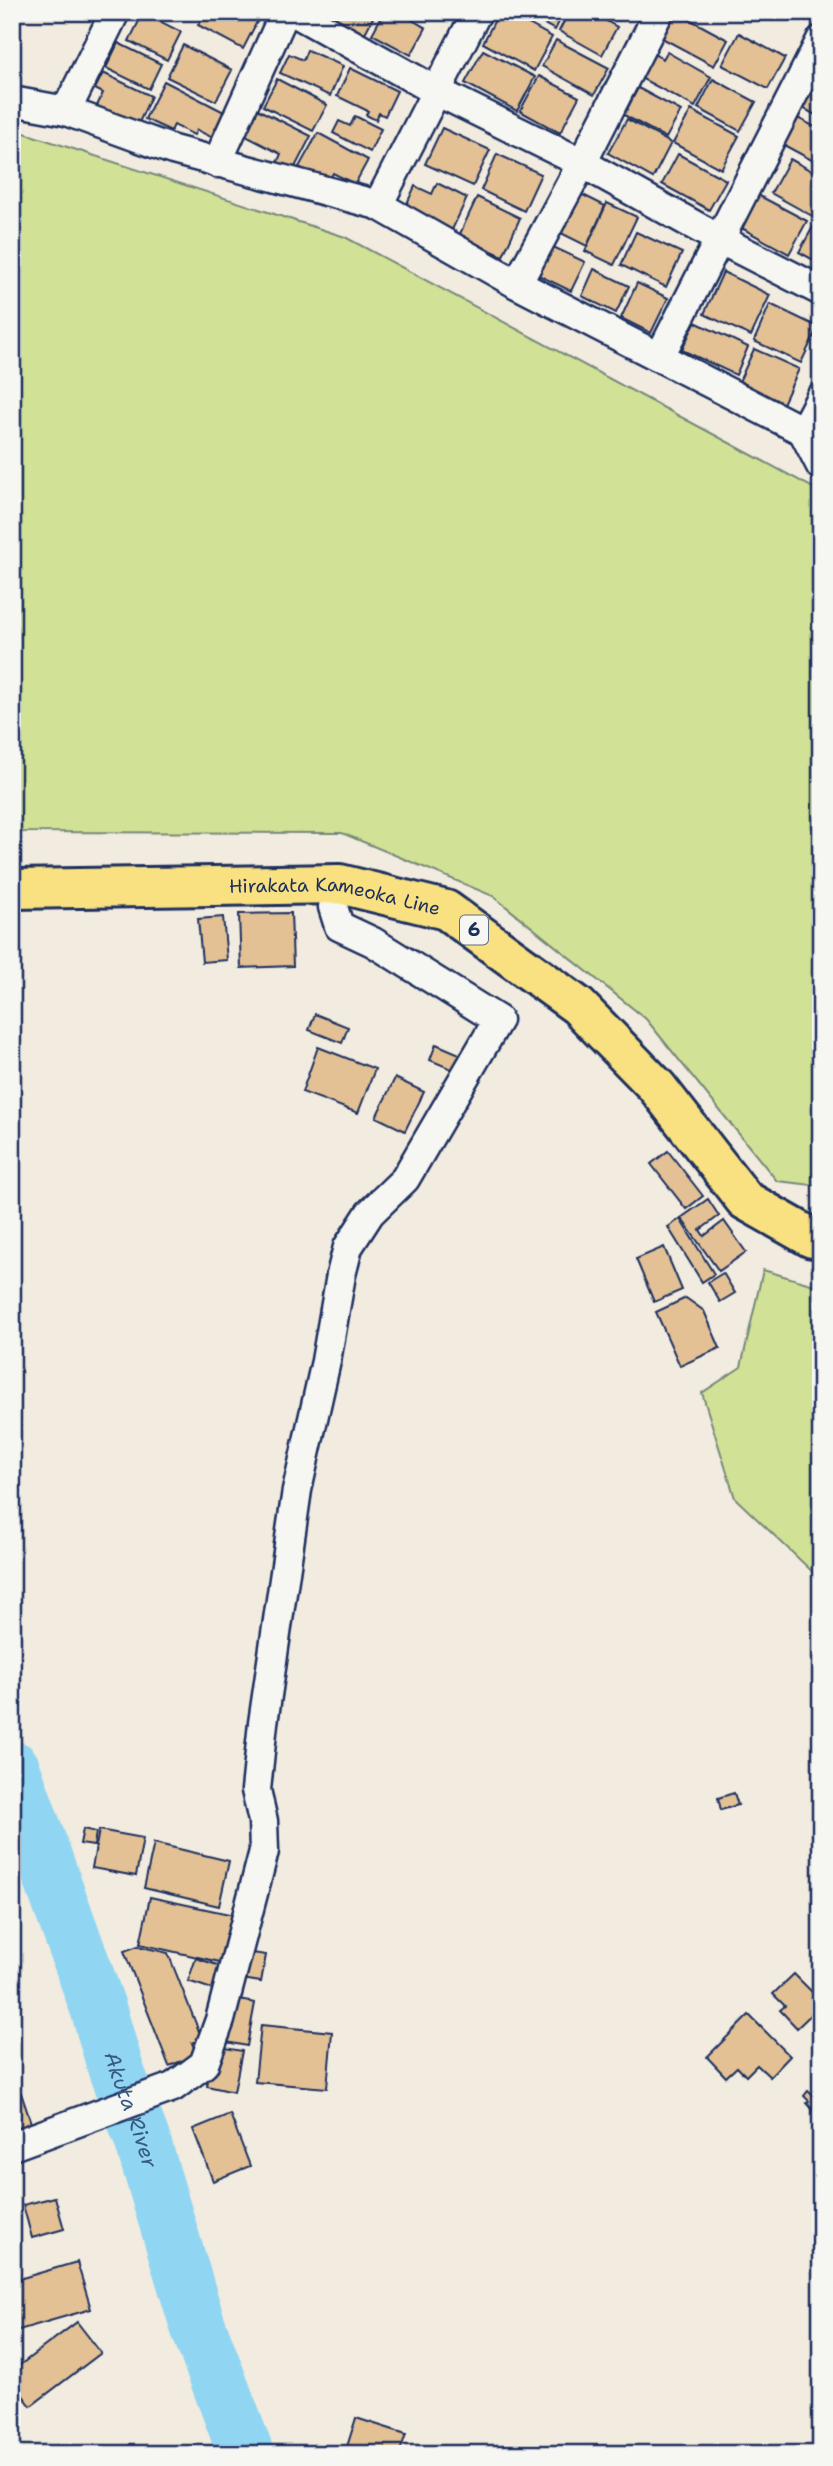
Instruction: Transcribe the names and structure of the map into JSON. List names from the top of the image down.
{
  "streets": {
    "main road": ["Hirakata Kameoka Line", "6"]
  },
  "water": ["Akuta River"]
}
